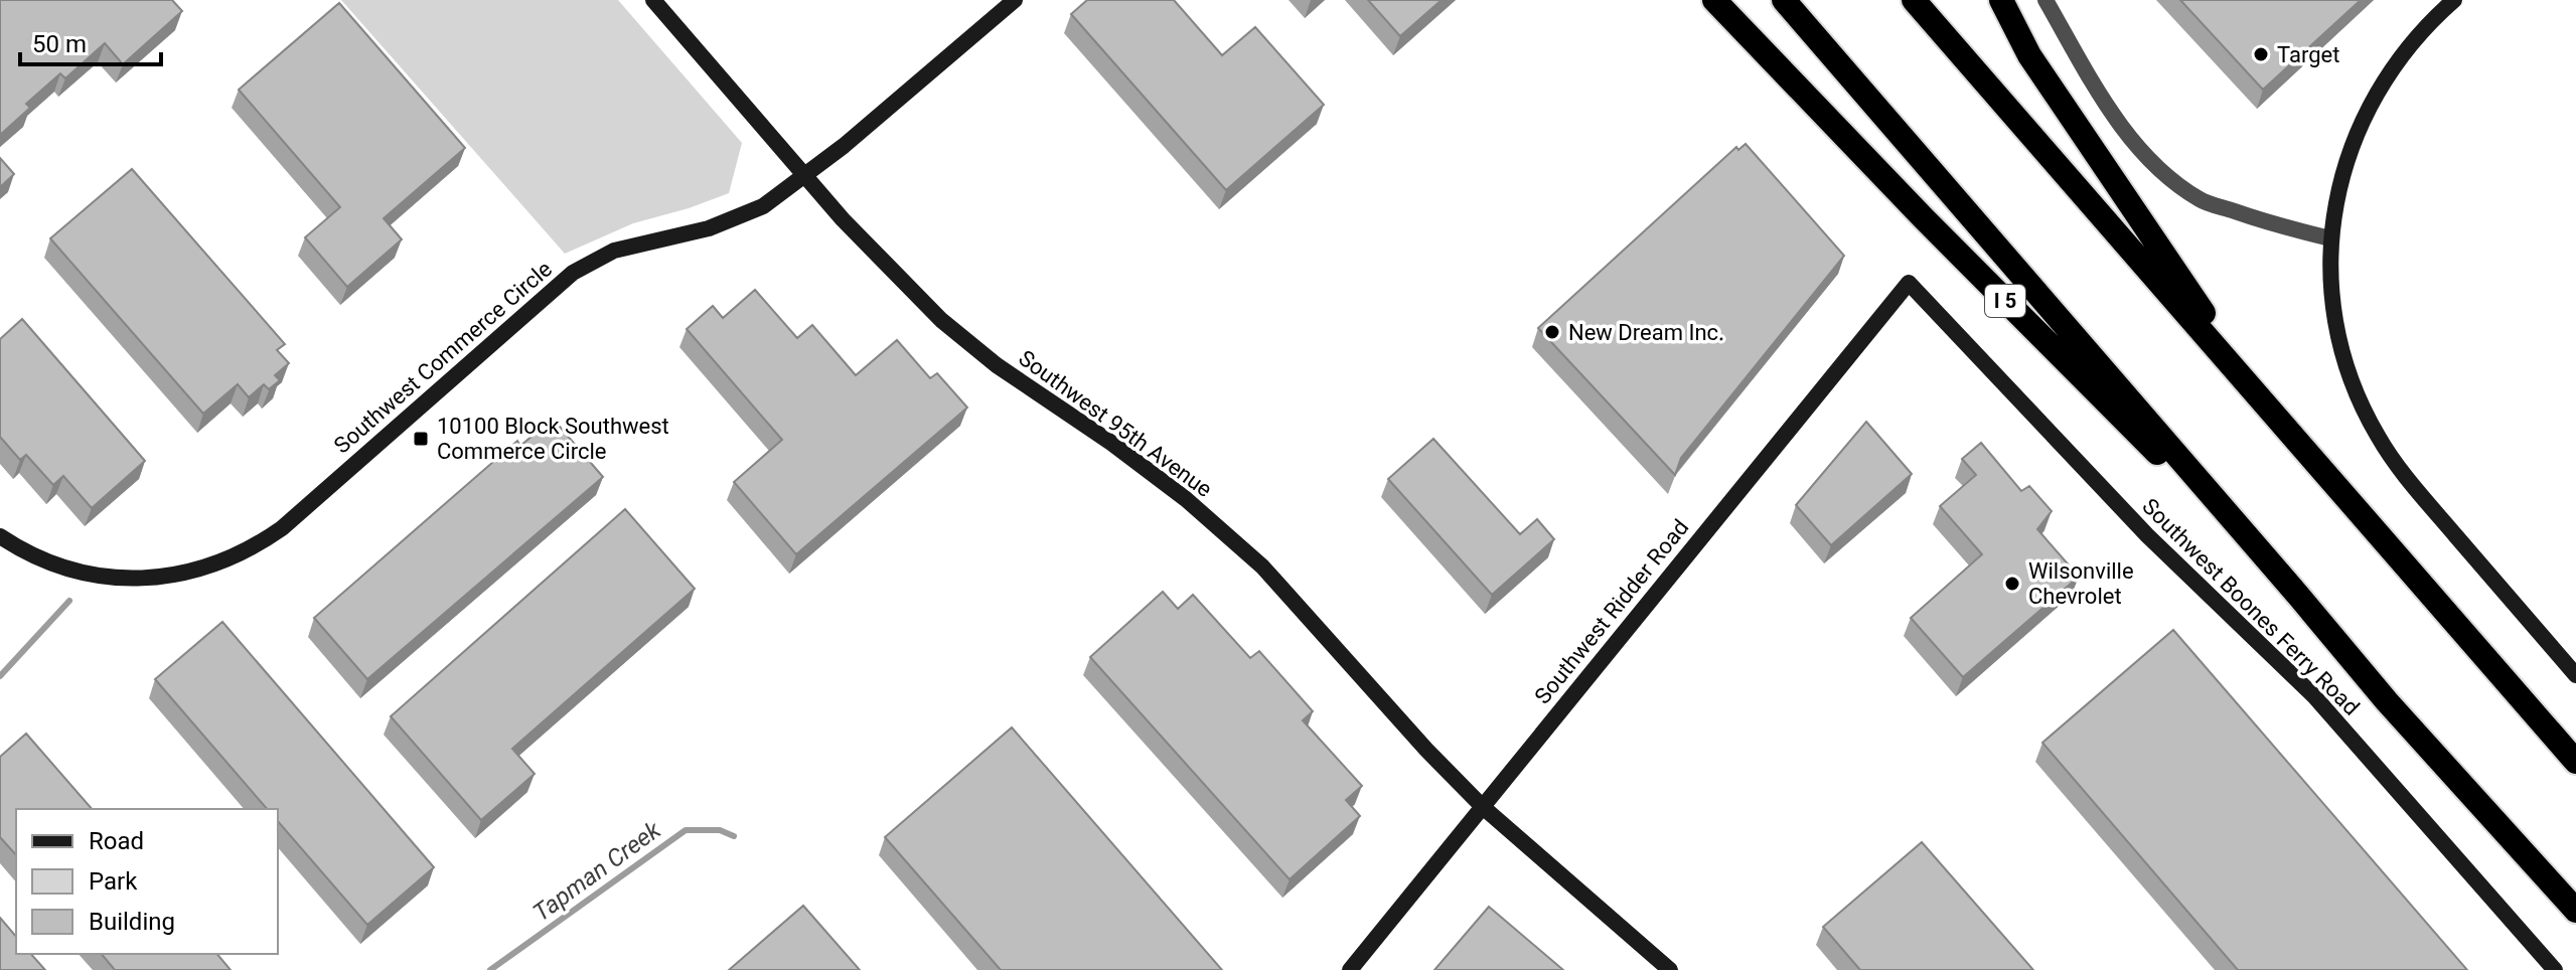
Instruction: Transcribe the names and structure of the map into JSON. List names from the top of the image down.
{
  "streets": {
    "highway": ["I 5"],
    "street": [
      "Southwest Commerce Circle",
      "Southwest 95th Avenue",
      "Southwest Boones Ferry Road",
      "Southwest Ridder Road"
    ]
  },
  "crossings": [
    ["Southwest Commerce Circle", "Southwest 95th Avenue"],
    ["Southwest 95th Avenue", "Southwest Ridder Road"],
    ["Southwest Boones Ferry Road", "Southwest Ridder Road"]
  ],
  "water": ["Tapman Creek"],
  "places": {
    "other": ["Target", "New Dream Inc.", "Wilsonville Chevrolet"],
    "transit": ["10100 Block Southwest Commerce Circle"]
  },
  "legend": ["Road", "Park", "Building"],
  "scale_bar": "50 m"
}
